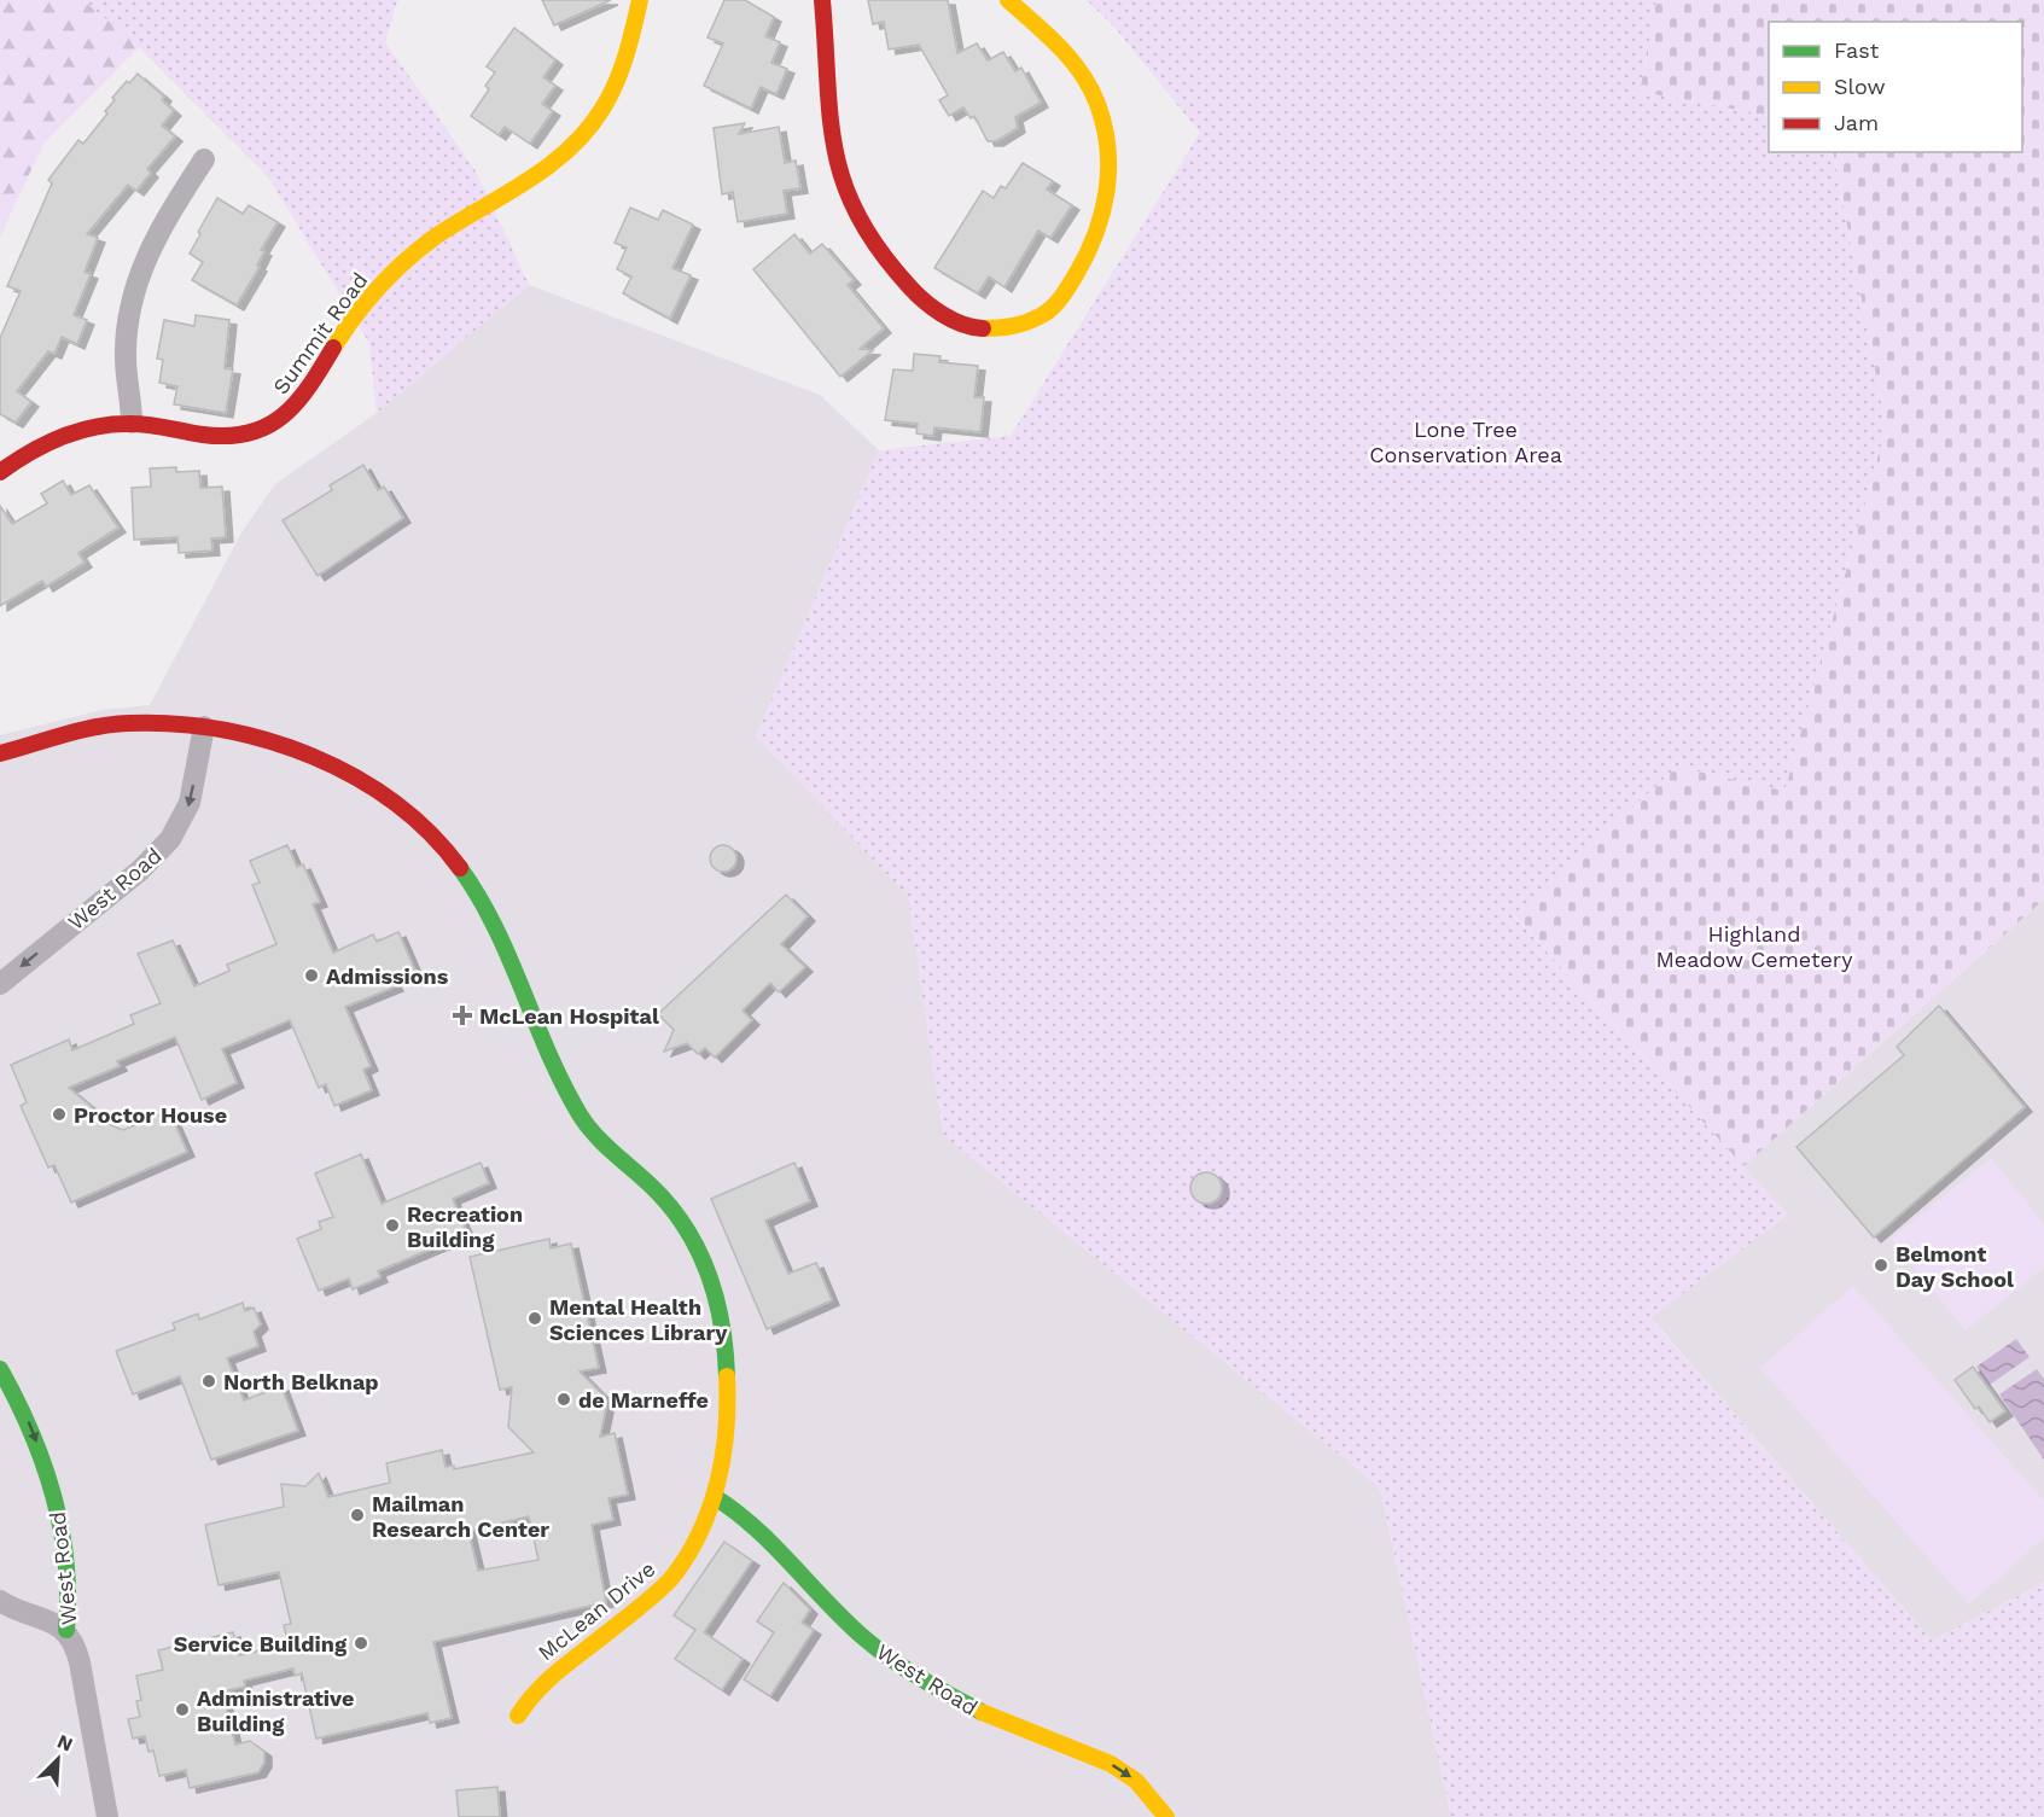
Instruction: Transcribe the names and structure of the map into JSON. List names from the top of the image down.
{
  "streets": {
    "street": ["Summit Road", "West Road", "McLean Drive"]
  },
  "crossings": [
    ["West Road", "McLean Drive"]
  ],
  "parks": ["Lone Tree Conservation Area", "Highland Meadow Cemetery"],
  "places": {
    "other": [
      "Admissions",
      "Proctor House",
      "Recreation Building",
      "Belmont Day School",
      "Mental Health Sciences Library",
      "North Belknap",
      "de Marneffe",
      "Mailman Research Center",
      "Service Building",
      "Administrative Building"
    ],
    "health": ["McLean Hospital"]
  },
  "legend": ["Fast", "Slow", "Jam"],
  "north": "top right"
}
